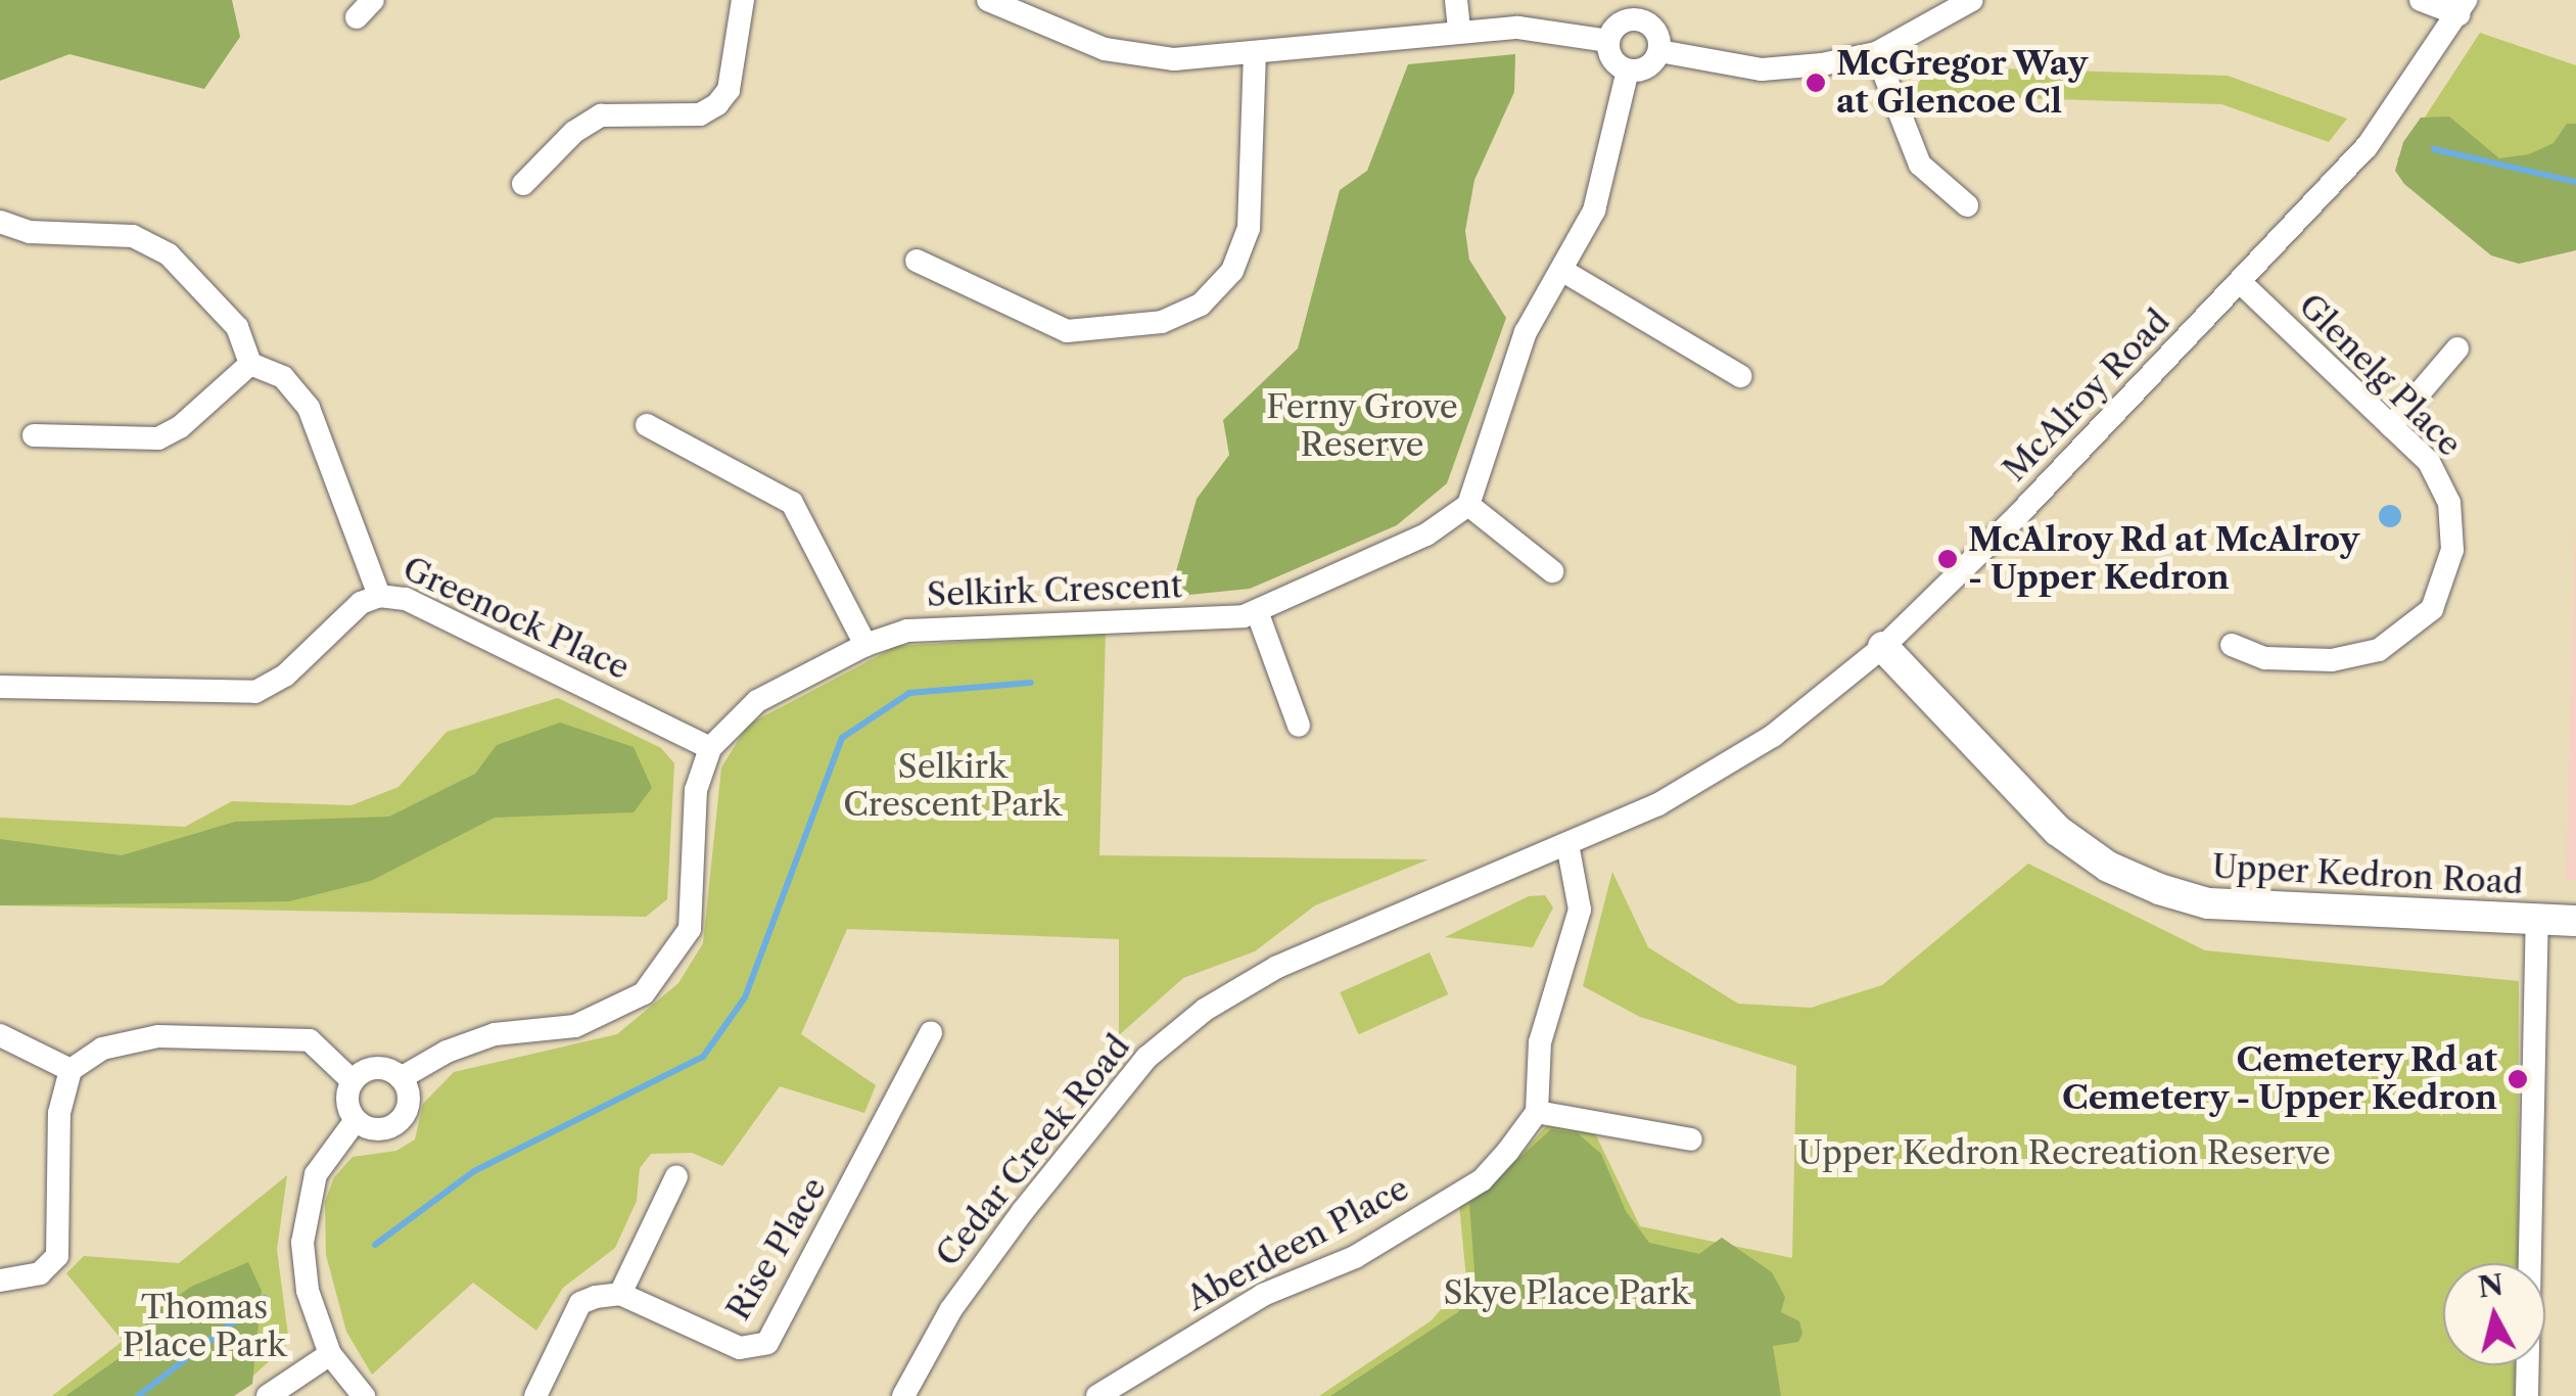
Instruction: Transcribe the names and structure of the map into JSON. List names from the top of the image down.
{
  "streets": {
    "main road": ["Upper Kedron Road"],
    "street": [
      "Glenelg Place",
      "McAlroy Road",
      "Selkirk Crescent",
      "Greenock Place",
      "Cedar Creek Road",
      "Aberdeen Place",
      "Rise Place"
    ]
  },
  "crossings": [
    ["Glenelg Place", "McAlroy Road"],
    ["McAlroy Road", "Upper Kedron Road"],
    ["McAlroy Road", "Cedar Creek Road"],
    ["Selkirk Crescent", "Greenock Place"]
  ],
  "parks": [
    "Ferny Grove Reserve",
    "Selkirk Crescent Park",
    "Upper Kedron Recreation Reserve",
    "Skye Place Park",
    "Thomas Place Park"
  ],
  "places": ["McGregor Way at Glencoe Cl", "McAlroy Rd at McAlroy - Upper Kedron", "Cemetery Rd at Cemetery - Upper Kedron"],
  "north": "top"
}
